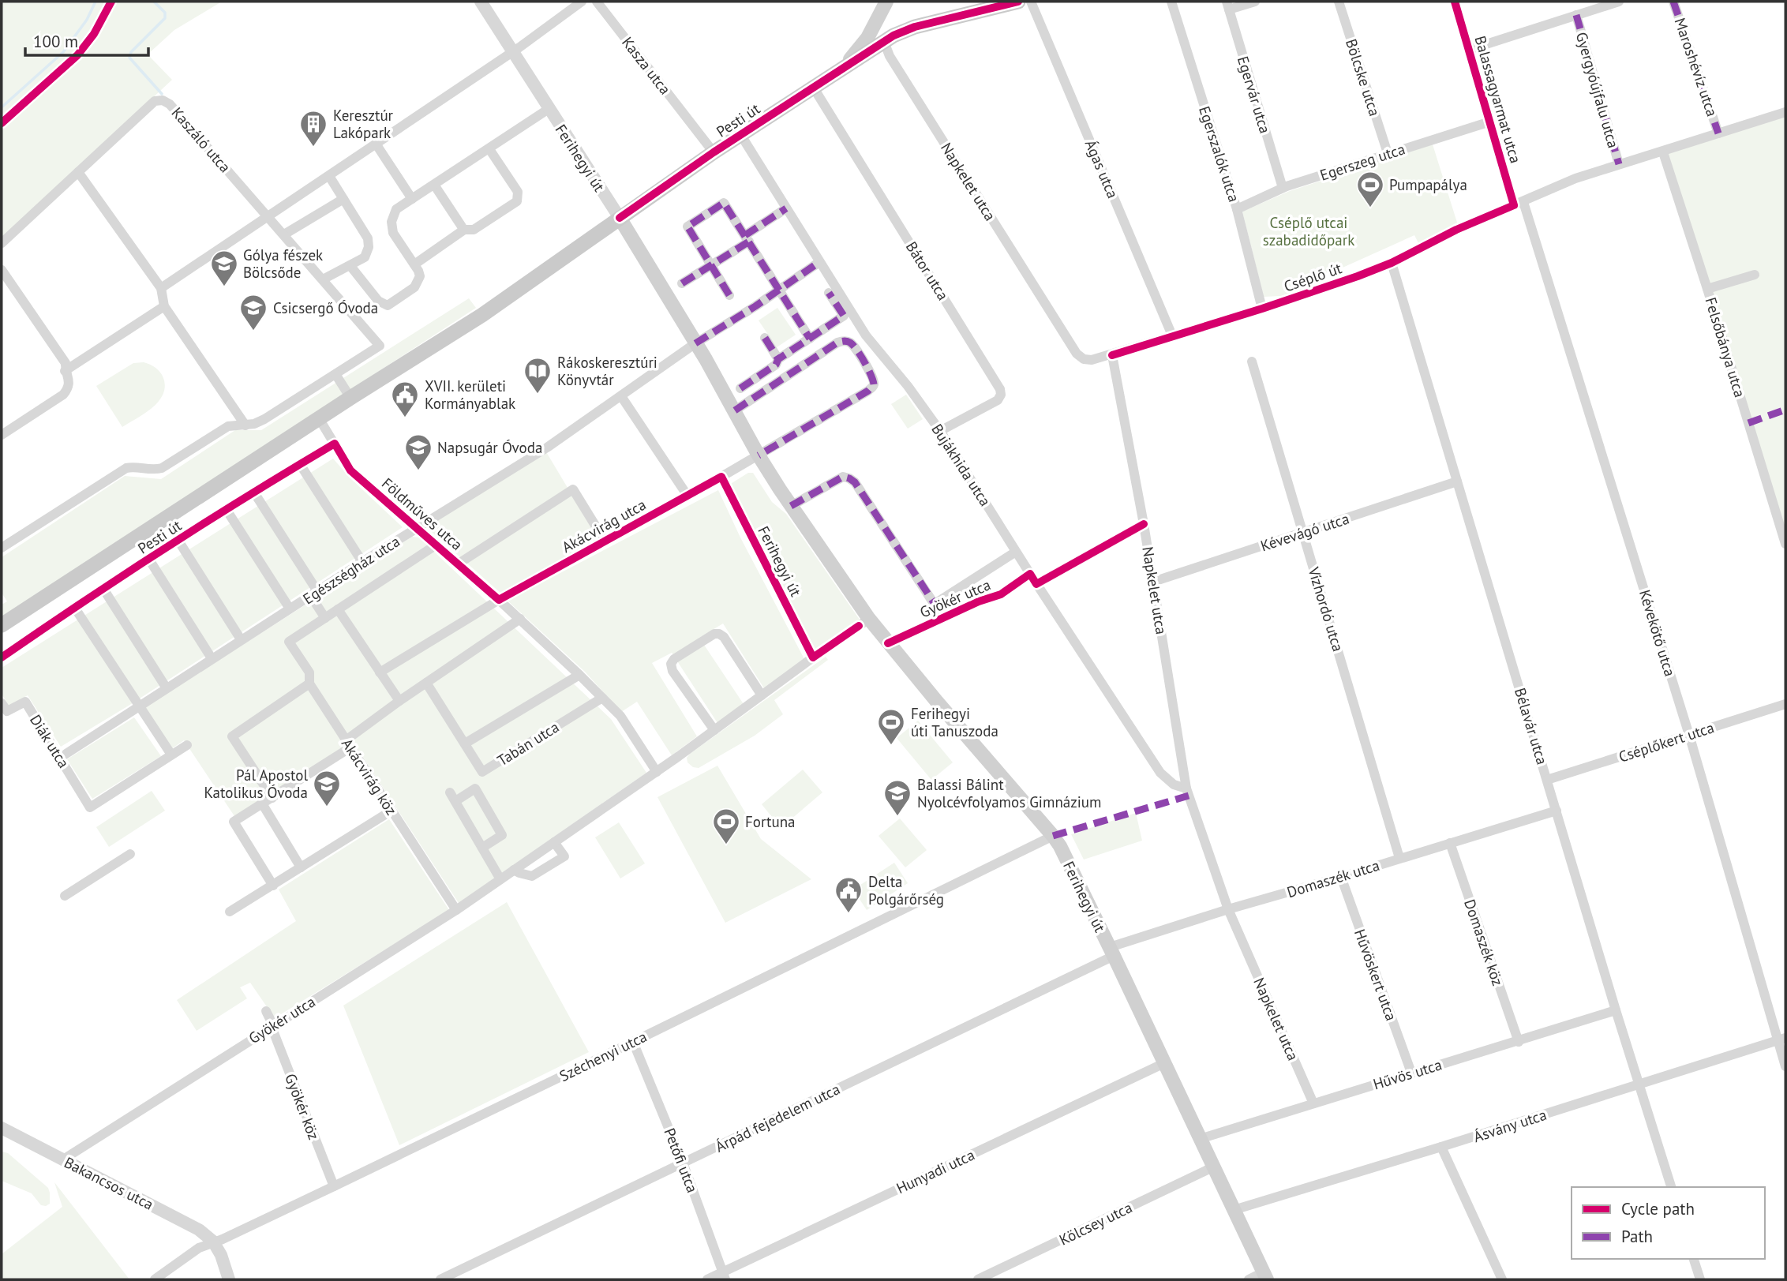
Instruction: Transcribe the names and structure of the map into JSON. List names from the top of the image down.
{
  "streets": {
    "main road": ["Pesti út", "Ferihegyi út"],
    "street": [
      "Kasza utca",
      "Maroshévíz utca",
      "Bölcske utca",
      "Gyergyóújfalu utca",
      "Egervár utca",
      "Balassagyarmat utca",
      "Kaszáló utca",
      "Egerszalók utca",
      "Egerszeg utca",
      "Ágas utca",
      "Napkelet utca",
      "Bátor utca",
      "Cséplő út",
      "Felsőbánya utca",
      "Bujákhida utca",
      "Földműves utca",
      "Akácvirág utca",
      "Kévevágó utca",
      "Egészségház utca",
      "Gyökér utca",
      "Vízhordó utca",
      "Kévekötő utca",
      "Bélavár utca",
      "Diák utca",
      "Cséplőkert utca",
      "Tabán utca",
      "Akácvirág köz",
      "Domaszék utca",
      "Domaszék köz",
      "Hűvöskert utca",
      "Széchenyi utca",
      "Hűvös utca",
      "Gyökér köz",
      "Árpád fejedelem utca",
      "Ásvány utca",
      "Petőfi utca",
      "Hunyadi utca",
      "Bakancsos utca",
      "Kölcsey utca"
    ]
  },
  "crossings": [
    ["Kasza utca", "Pesti út"],
    ["Maroshévíz utca", "Cséplő út"],
    ["Bölcske utca", "Egerszeg utca"],
    ["Gyergyóújfalu utca", "Cséplő út"],
    ["Egervár utca", "Egerszeg utca"],
    ["Balassagyarmat utca", "Egerszeg utca"],
    ["Balassagyarmat utca", "Cséplő út"],
    ["Balassagyarmat utca", "Kévekötő utca"],
    ["Pesti út", "Ferihegyi út"],
    ["Pesti út", "Napkelet utca"],
    ["Pesti út", "Bátor utca"],
    ["Pesti út", "Bujákhida utca"],
    ["Pesti út", "Földműves utca"],
    ["Pesti út", "Egészségház utca"],
    ["Egerszalók utca", "Egerszeg utca"],
    ["Egerszalók utca", "Cséplő út"],
    ["Ferihegyi út", "Akácvirág utca"],
    ["Ferihegyi út", "Egészségház utca"],
    ["Ferihegyi út", "Gyökér utca"],
    ["Ferihegyi út", "Domaszék utca"],
    ["Ferihegyi út", "Széchenyi utca"],
    ["Ferihegyi út", "Hűvös utca"],
    ["Ferihegyi út", "Árpád fejedelem utca"],
    ["Ferihegyi út", "Ásvány utca"],
    ["Ferihegyi út", "Hunyadi utca"],
    ["Ferihegyi út", "Kölcsey utca"],
    ["Ágas utca", "Cséplő út"],
    ["Napkelet utca", "Cséplő út"],
    ["Napkelet utca", "Bujákhida utca"],
    ["Napkelet utca", "Kévevágó utca"],
    ["Napkelet utca", "Domaszék utca"],
    ["Napkelet utca", "Hűvös utca"],
    ["Bátor utca", "Bujákhida utca"],
    ["Cséplő út", "Felsőbánya utca"],
    ["Cséplő út", "Kévekötő utca"],
    ["Cséplő út", "Bélavár utca"],
    ["Bujákhida utca", "Gyökér utca"],
    ["Földműves utca", "Akácvirág utca"],
    ["Földműves utca", "Egészségház utca"],
    ["Földműves utca", "Gyökér utca"],
    ["Földműves utca", "Tabán utca"],
    ["Kévevágó utca", "Vízhordó utca"],
    ["Kévevágó utca", "Bélavár utca"],
    ["Egészségház utca", "Diák utca"],
    ["Egészségház utca", "Akácvirág köz"],
    ["Gyökér utca", "Akácvirág köz"],
    ["Gyökér utca", "Gyökér köz"],
    ["Gyökér utca", "Bakancsos utca"],
    ["Vízhordó utca", "Domaszék utca"],
    ["Kévekötő utca", "Cséplőkert utca"],
    ["Kévekötő utca", "Ásvány utca"],
    ["Bélavár utca", "Cséplőkert utca"],
    ["Bélavár utca", "Domaszék utca"],
    ["Bélavár utca", "Hűvös utca"],
    ["Bélavár utca", "Ásvány utca"],
    ["Domaszék utca", "Domaszék köz"],
    ["Domaszék utca", "Hűvöskert utca"],
    ["Domaszék utca", "Árpád fejedelem utca"],
    ["Domaszék köz", "Hűvös utca"],
    ["Hűvöskert utca", "Hűvös utca"],
    ["Széchenyi utca", "Gyökér köz"],
    ["Széchenyi utca", "Petőfi utca"],
    ["Széchenyi utca", "Bakancsos utca"],
    ["Árpád fejedelem utca", "Petőfi utca"],
    ["Petőfi utca", "Hunyadi utca"]
  ],
  "parks": ["Cséplő utcai szabadidőpark"],
  "places": {
    "building": ["Keresztúr Lakópark"],
    "sports": ["Pumpapálya", "Ferihegyi úti Tanuszoda", "Fortuna"],
    "school or university": [
      "Gólya fészek Bölcsőde",
      "Csicsergő Óvoda",
      "Napsugár Óvoda",
      "Pál Apostol Katolikus Óvoda",
      "Balassi Bálint Nyolcévfolyamos Gimnázium"
    ],
    "library": ["Rákoskeresztúri Könyvtár"],
    "public building": ["XVII. kerületi Kormányablak", "Delta Polgárőrség"]
  },
  "legend": ["Cycle path", "Path"],
  "scale_bar": "100 m"
}
